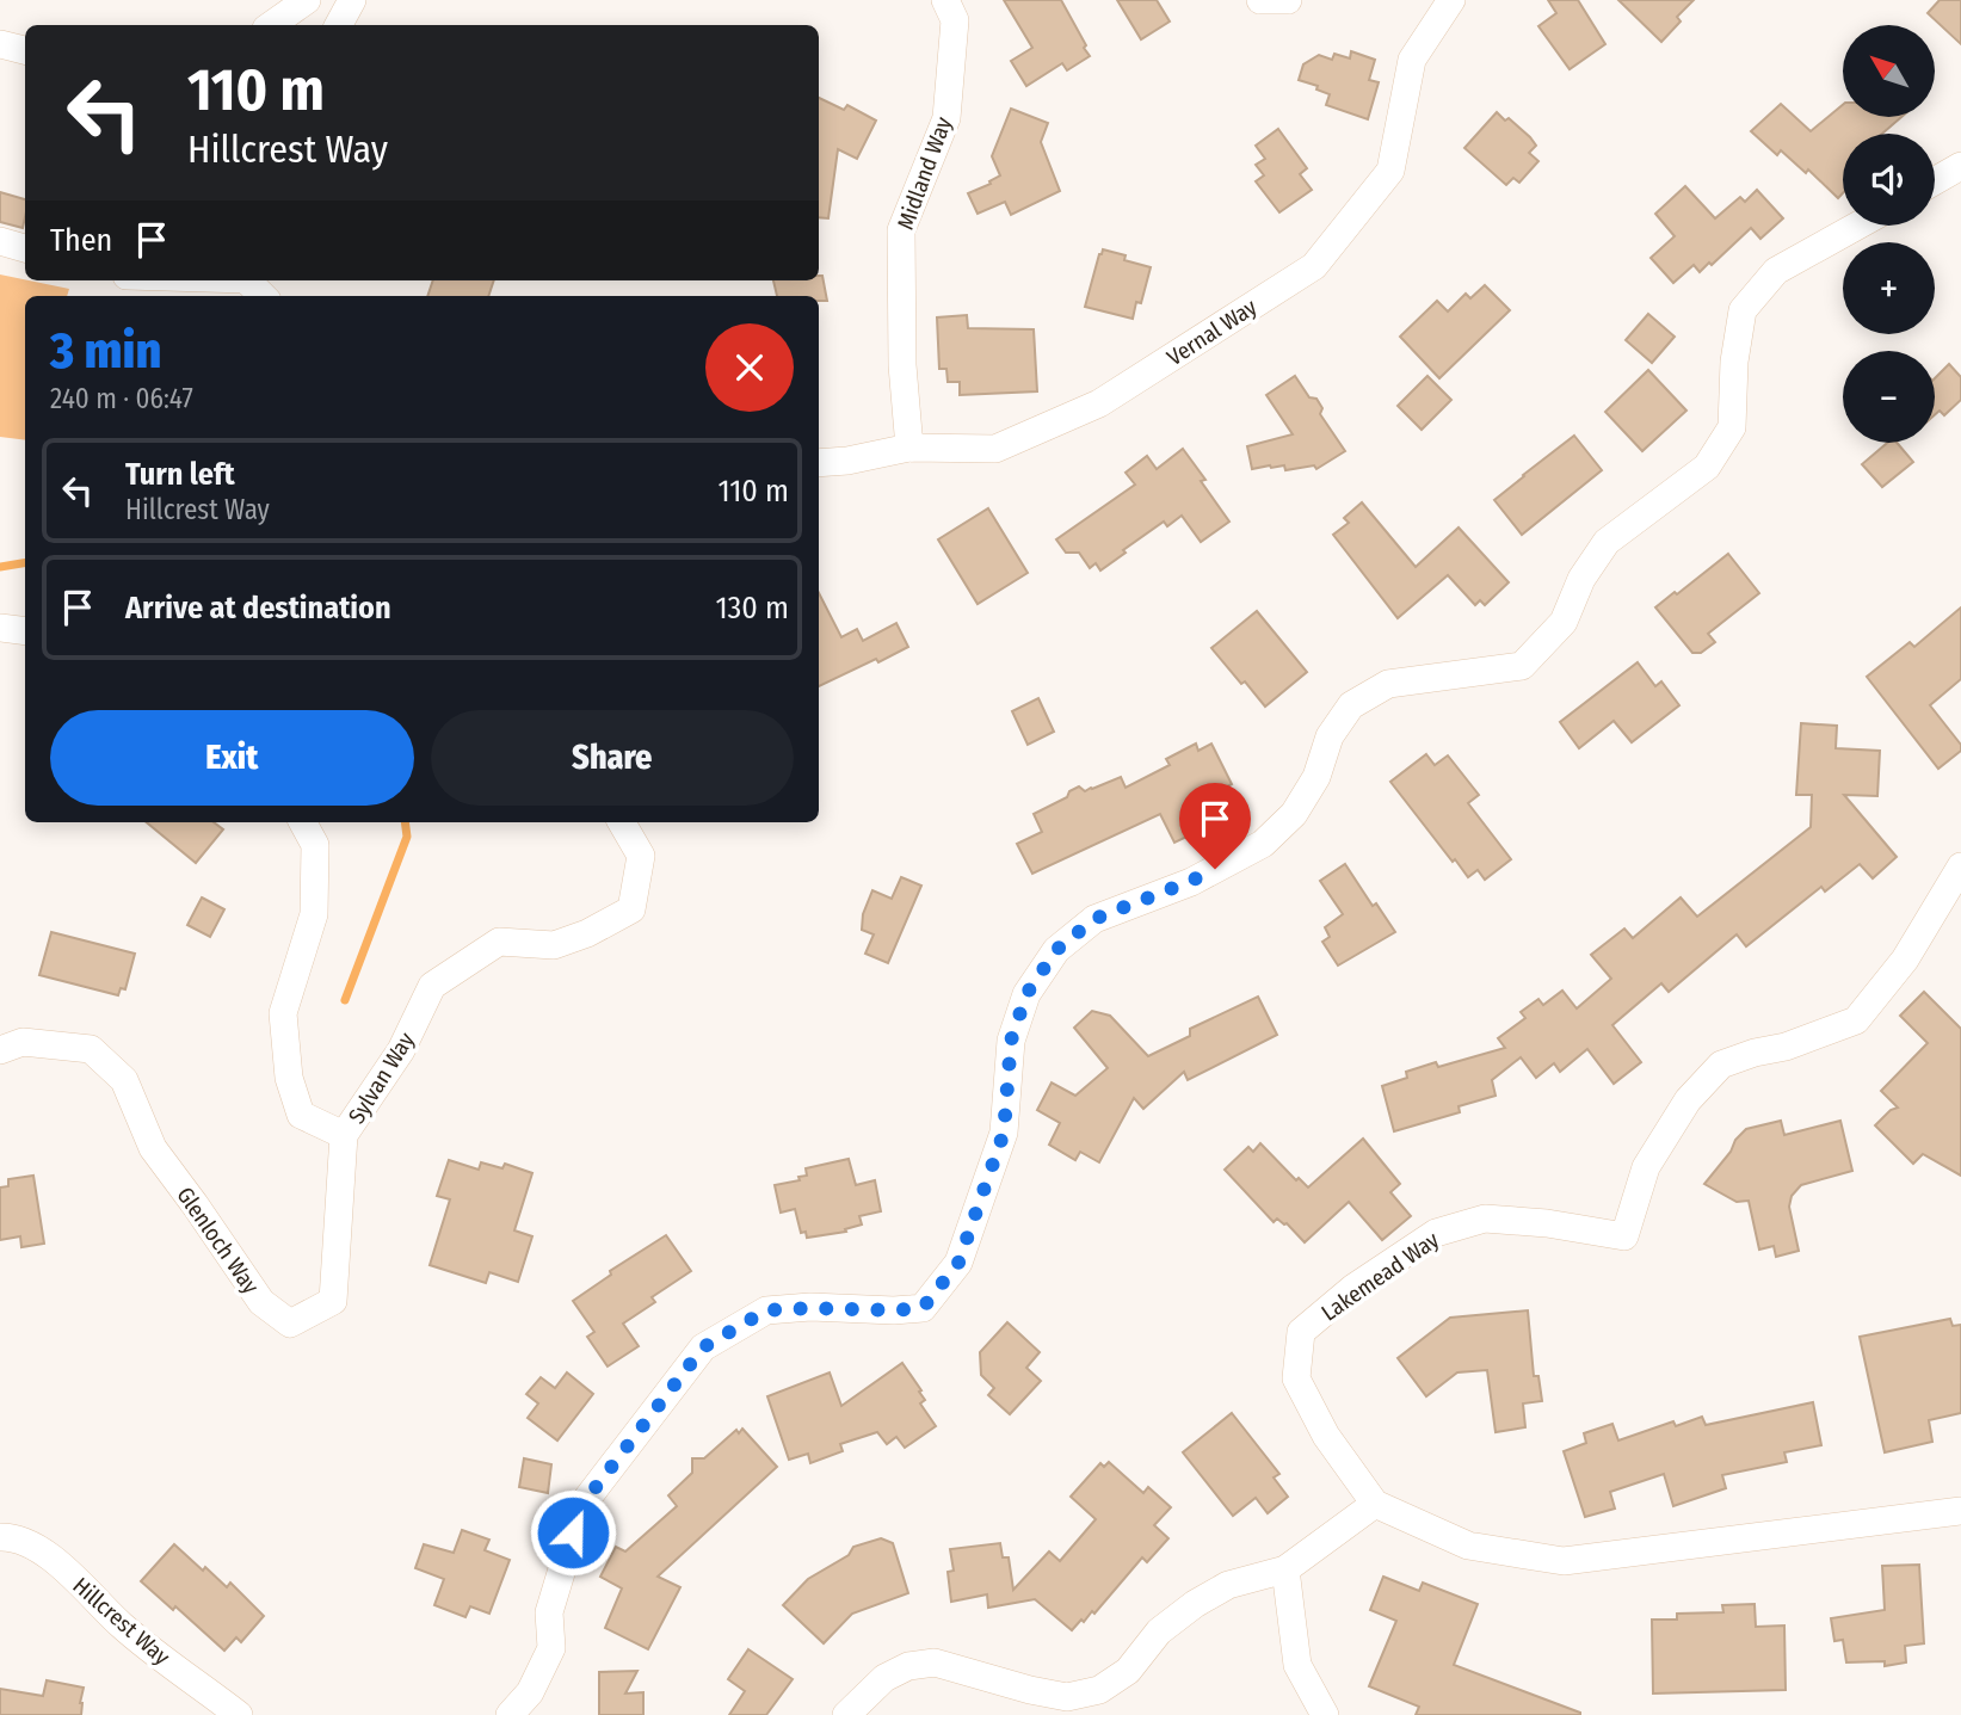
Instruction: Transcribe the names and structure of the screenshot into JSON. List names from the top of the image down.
{
  "streets": {
    "street": [
      "Midland Way",
      "Vernal Way",
      "Sylvan Way",
      "Glenloch Way",
      "Lakemead Way",
      "Hillcrest Way"
    ]
  },
  "crossings": [
    ["Midland Way", "Vernal Way"],
    ["Sylvan Way", "Glenloch Way"]
  ],
  "north": "top left",
  "page": {
    "map_buttons": ["+", "−"],
    "turn": ["110 m", "Hillcrest Way"],
    "then": "Then",
    "heading": ["3 min", "240 m · 06:47"],
    "list": [
      {
        "name": "Turn left",
        "note": "Hillcrest Way",
        "value": "110 m"
      },
      {
        "name": "Arrive at destination",
        "value": "130 m"
      }
    ],
    "buttons": ["Exit", "Share"]
  }
}
